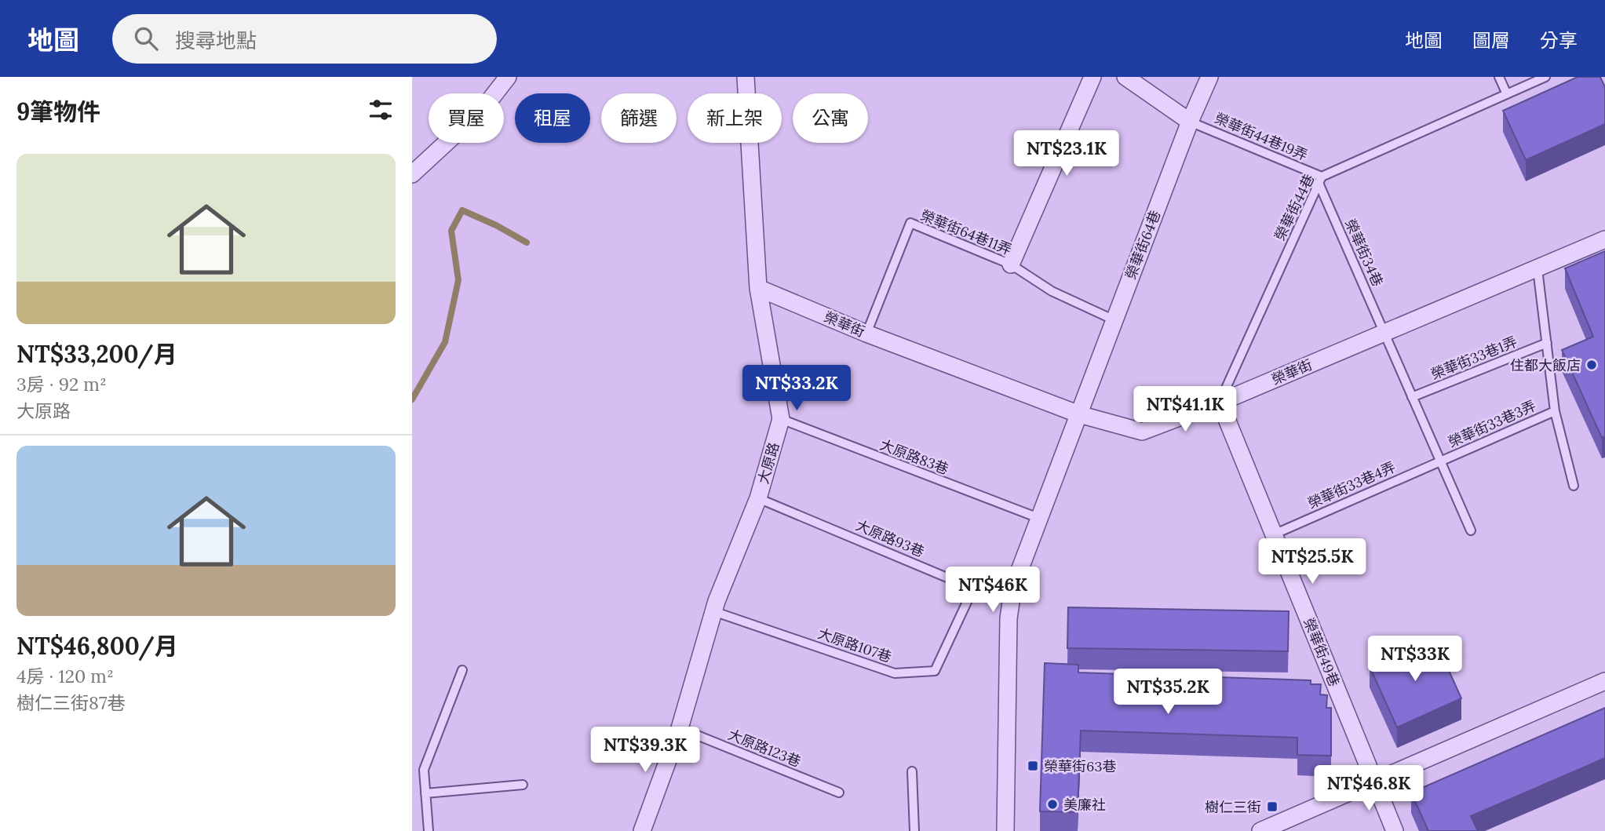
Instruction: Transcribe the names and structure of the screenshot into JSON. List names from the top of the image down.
{
  "streets": {
    "street": [
      "榮華街64巷",
      "榮華街",
      "大原路",
      "榮華街49巷"
    ],
    "lane": [
      "榮華街44巷19弄",
      "榮華街44巷",
      "榮華街64巷11弄",
      "榮華街34巷",
      "榮華街33巷1弄",
      "榮華街33巷3弄",
      "大原路83巷",
      "榮華街33巷4弄",
      "大原路93巷",
      "大原路107巷",
      "大原路123巷"
    ]
  },
  "crossings": [
    ["榮華街44巷19弄", "榮華街44巷"],
    ["榮華街44巷19弄", "榮華街64巷"],
    ["榮華街44巷19弄", "榮華街34巷"],
    ["榮華街44巷", "榮華街34巷"],
    ["榮華街44巷", "榮華街"],
    ["榮華街44巷", "榮華街49巷"],
    ["榮華街64巷11弄", "榮華街64巷"],
    ["榮華街64巷11弄", "榮華街"],
    ["榮華街64巷", "榮華街"],
    ["榮華街34巷", "榮華街"],
    ["榮華街34巷", "榮華街33巷1弄"],
    ["榮華街34巷", "榮華街33巷3弄"],
    ["榮華街34巷", "榮華街33巷4弄"],
    ["榮華街", "大原路"],
    ["榮華街", "榮華街49巷"],
    ["榮華街33巷3弄", "榮華街33巷4弄"],
    ["大原路83巷", "大原路"],
    ["大原路", "大原路93巷"],
    ["大原路", "大原路107巷"],
    ["大原路", "大原路123巷"],
    ["榮華街33巷4弄", "榮華街49巷"],
    ["大原路93巷", "大原路107巷"]
  ],
  "places": {
    "other": ["住都大飯店", "美廉社"],
    "transit": ["榮華街63巷", "樹仁三街"]
  },
  "page": {
    "header": "地圖",
    "search": "搜尋地點",
    "nav": ["地圖", "圖層", "分享"],
    "heading": "9筆物件",
    "chip": [
      "買屋",
      "租屋",
      "篩選",
      "新上架",
      "公寓"
    ],
    "price": [
      "NT$23.1K",
      "NT$33.2K",
      "NT$41.1K",
      "NT$25.5K",
      "NT$46K",
      "NT$33K",
      "NT$35.2K",
      "NT$39.3K",
      "NT$46.8K"
    ],
    "list": [
      {
        "name": "NT$33,200/月",
        "note": "3房 · 92 m² · 大原路"
      },
      {
        "name": "NT$46,800/月",
        "note": "4房 · 120 m² · 樹仁三街87巷"
      }
    ]
  }
}
